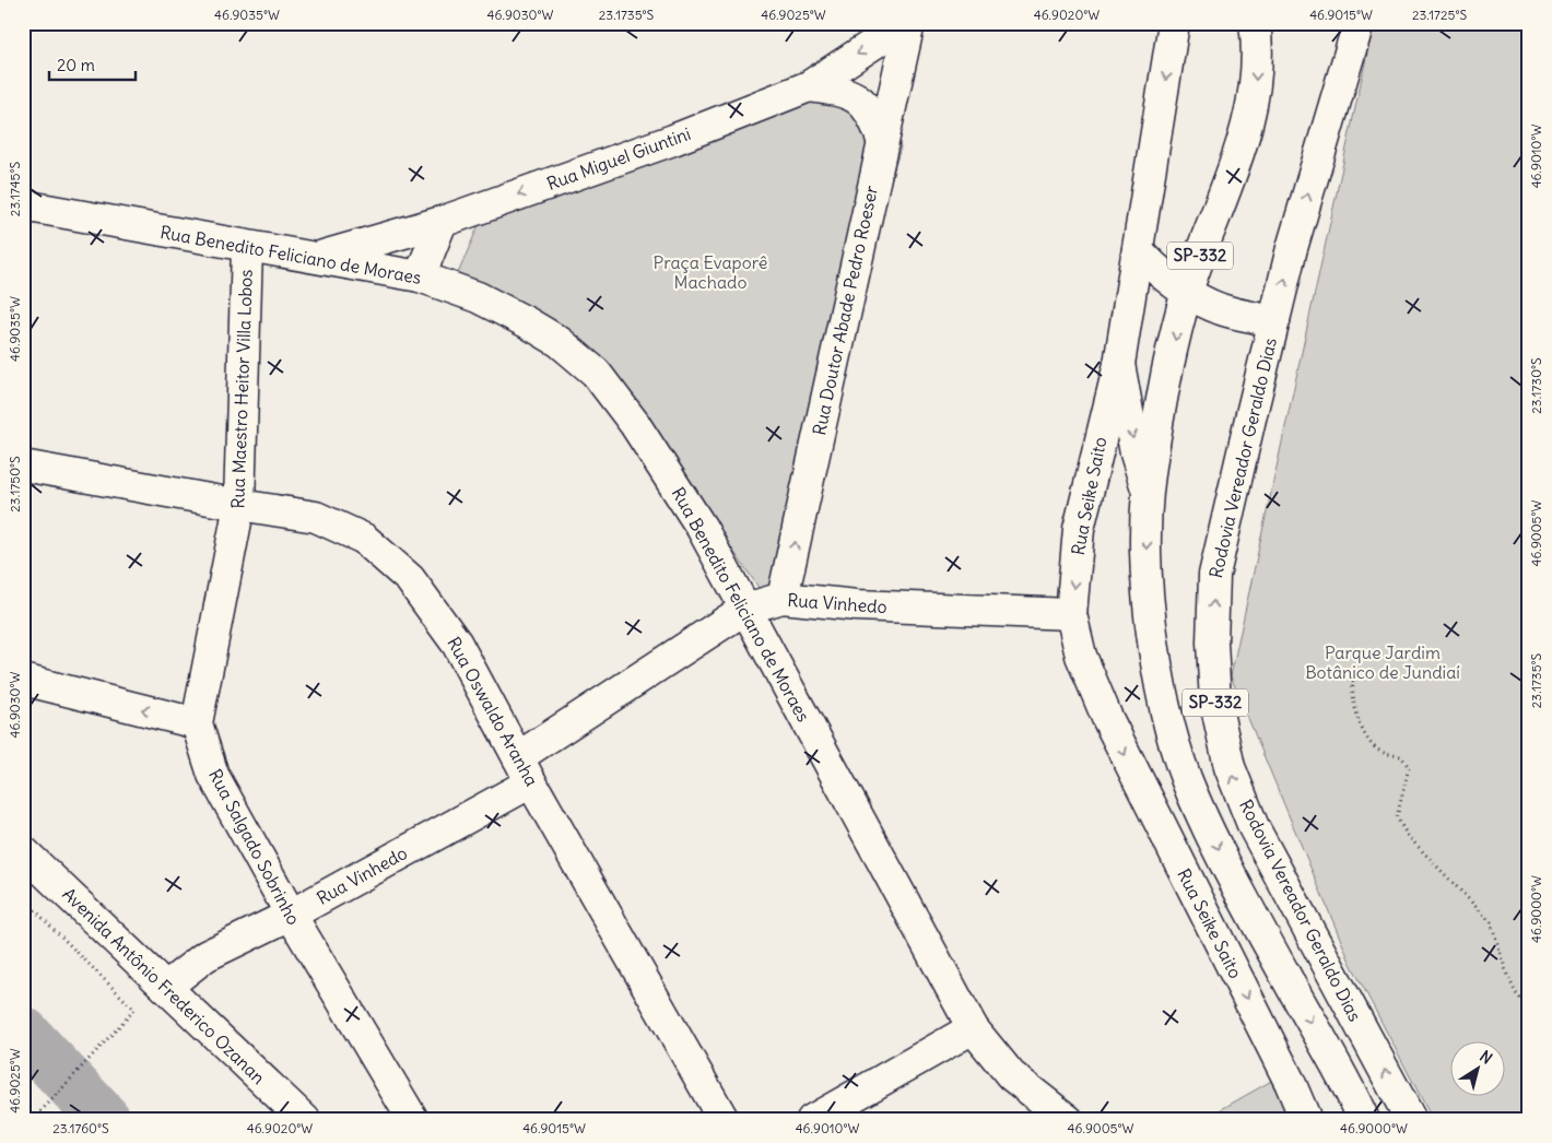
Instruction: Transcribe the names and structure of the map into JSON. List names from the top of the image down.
{
  "streets": {
    "street": [
      "Rua Miguel Giuntini",
      "Rua Benedito Feliciano de Moraes",
      "SP-332",
      "Rua Doutor Abade Pedro Roeser",
      "Rua Maestro Heitor Villa Lobos",
      "Rodovia Vereador Geraldo Dias",
      "Rua Seike Saito",
      "Rua Vinhedo",
      "Rua Oswaldo Aranha",
      "Rua Salgado Sobrinho",
      "Avenida Antônio Frederico Ozanan"
    ]
  },
  "crossings": [
    ["Rua Miguel Giuntini", "Rua Benedito Feliciano de Moraes"],
    ["Rua Miguel Giuntini", "Rua Doutor Abade Pedro Roeser"],
    ["Rua Benedito Feliciano de Moraes", "Rua Maestro Heitor Villa Lobos"],
    ["Rua Benedito Feliciano de Moraes", "Rua Vinhedo"],
    ["Rua Doutor Abade Pedro Roeser", "Rua Vinhedo"],
    ["Rua Maestro Heitor Villa Lobos", "Rua Oswaldo Aranha"],
    ["Rua Maestro Heitor Villa Lobos", "Rua Salgado Sobrinho"],
    ["Rua Seike Saito", "Rua Vinhedo"],
    ["Rua Vinhedo", "Rua Oswaldo Aranha"],
    ["Rua Vinhedo", "Rua Salgado Sobrinho"],
    ["Rua Vinhedo", "Avenida Antônio Frederico Ozanan"]
  ],
  "one_way": ["Rua Miguel Giuntini", "Rua Doutor Abade Pedro Roeser"],
  "parks": ["Praça Evaporê Machado", "Parque Jardim Botânico de Jundiaí"],
  "scale_bar": "20 m",
  "north": "top right",
  "coordinates": [
    "46.9035°W",
    "46.9030°W",
    "23.1735°S",
    "46.9025°W",
    "46.9020°W",
    "46.9015°W",
    "23.1725°S",
    "46.9010°W",
    "23.1745°S",
    "23.1730°S",
    "23.1750°S",
    "46.9005°W",
    "46.9000°W",
    "23.1760°S"
  ]
}
